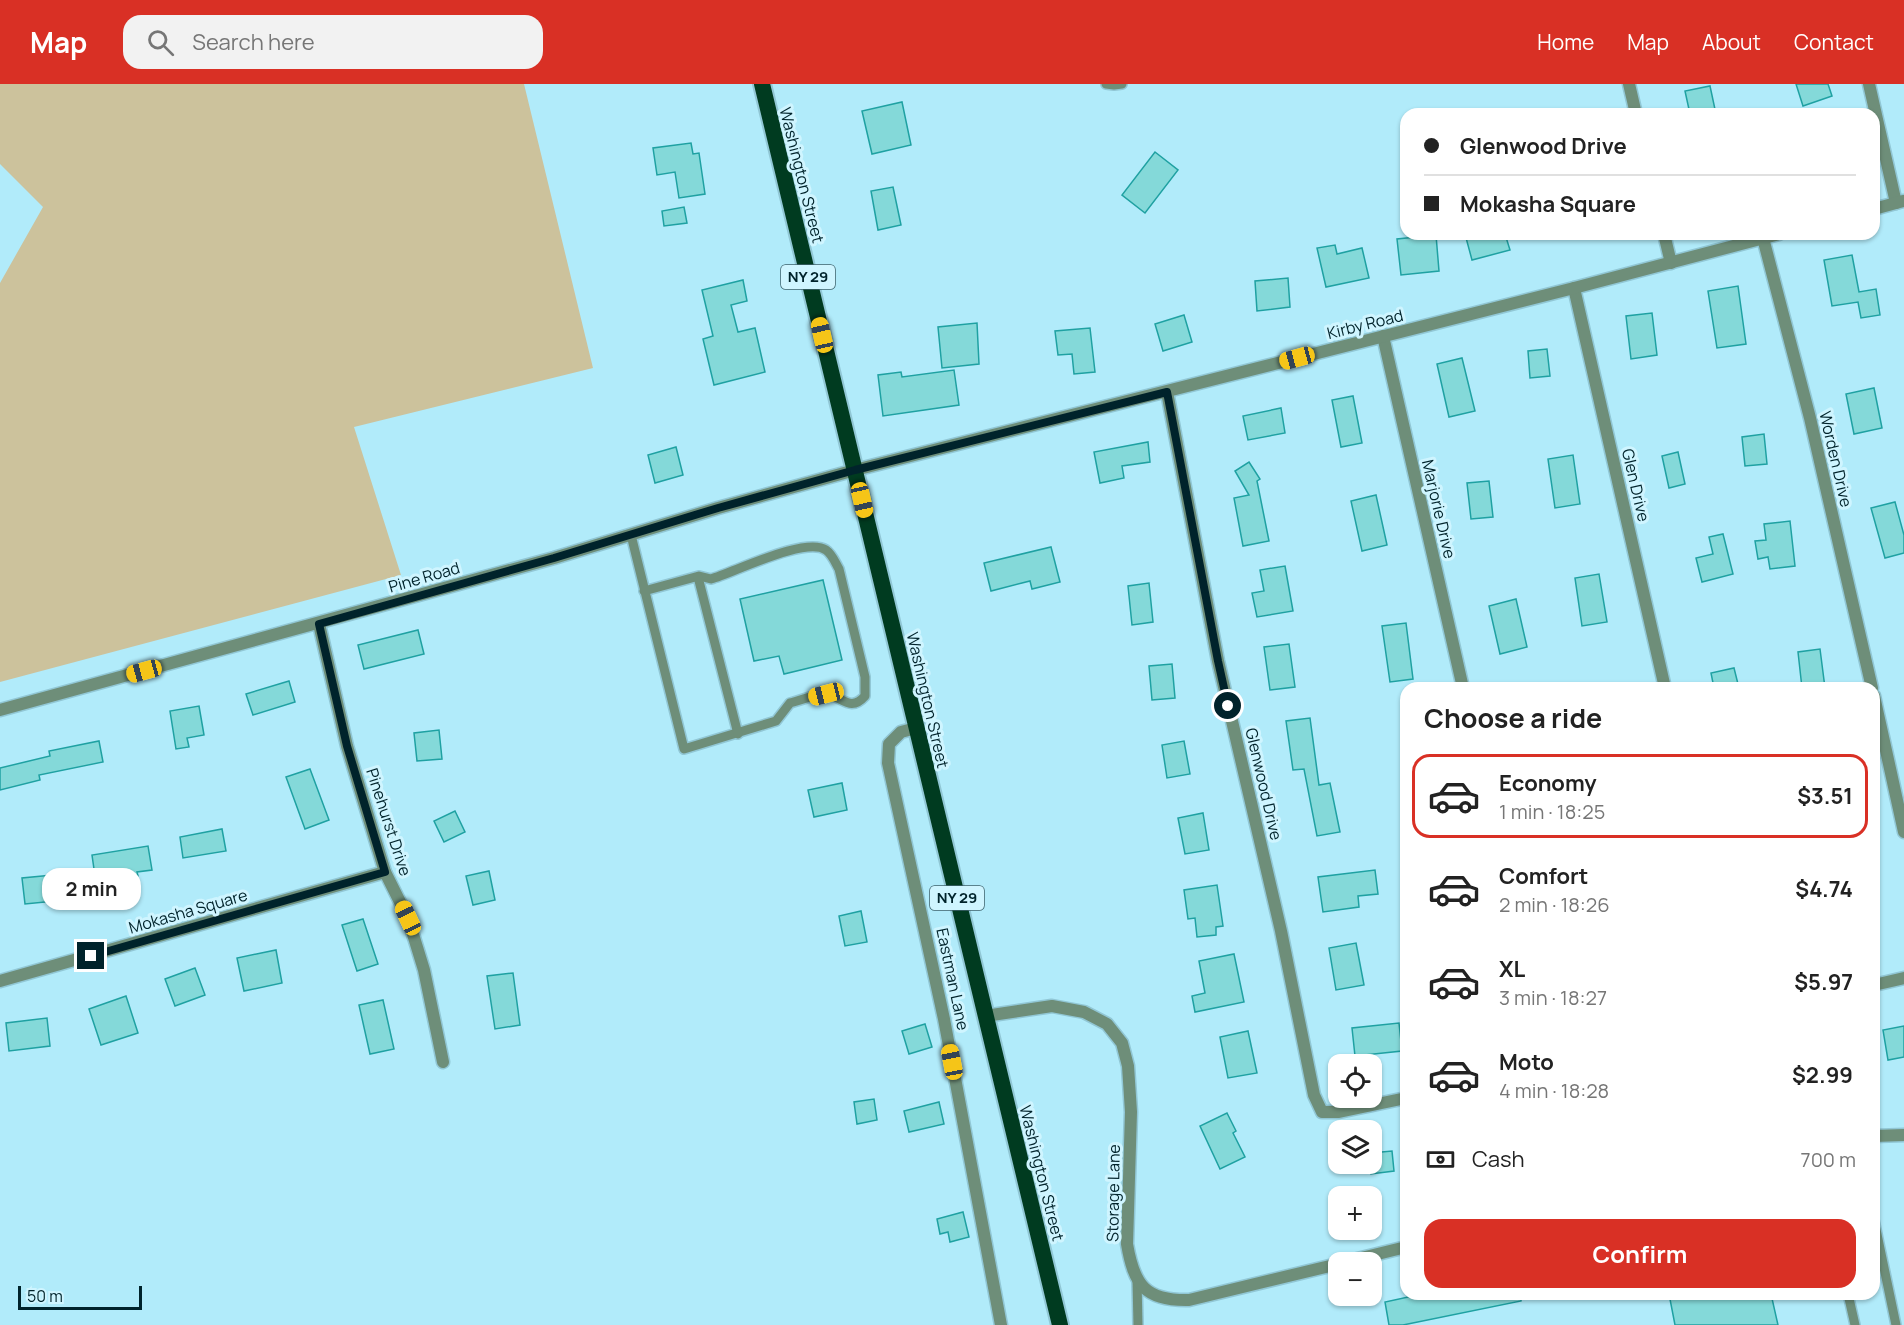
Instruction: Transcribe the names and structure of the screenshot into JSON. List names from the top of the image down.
{
  "streets": {
    "highway": ["Washington Street", "NY 29"],
    "street": [
      "Kirby Road",
      "Worden Drive",
      "Glen Drive",
      "Marjorie Drive",
      "Pine Road",
      "Glenwood Drive",
      "Pinehurst Drive",
      "Mokasha Square",
      "Eastman Lane",
      "Storage Lane"
    ]
  },
  "crossings": [
    ["Washington Street", "Kirby Road"],
    ["Washington Street", "Pine Road"],
    ["Washington Street", "Eastman Lane"],
    ["Washington Street", "Storage Lane"],
    ["Kirby Road", "Glen Drive"],
    ["Kirby Road", "Marjorie Drive"],
    ["Kirby Road", "Pine Road"],
    ["Kirby Road", "Glenwood Drive"],
    ["Pine Road", "Pinehurst Drive"],
    ["Pinehurst Drive", "Mokasha Square"]
  ],
  "scale_bar": "50 m",
  "page": {
    "header": "Map",
    "search": "Search here",
    "nav": [
      "Home",
      "Map",
      "About",
      "Contact"
    ],
    "banner": ["Glenwood Drive", "Mokasha Square"],
    "heading": "Choose a ride",
    "list": [
      {
        "name": "Economy",
        "note": "1 min · 18:25",
        "value": "$3.51"
      },
      {
        "name": "Comfort",
        "note": "2 min · 18:26",
        "value": "$4.74"
      },
      {
        "name": "XL",
        "note": "3 min · 18:27",
        "value": "$5.97"
      },
      {
        "name": "Moto",
        "note": "4 min · 18:28",
        "value": "$2.99"
      }
    ],
    "bubble": "2 min",
    "map_buttons": ["+", "−"],
    "pay": ["Cash", "700 m"],
    "buttons": "Confirm",
    "scale": "50 m"
  }
}
